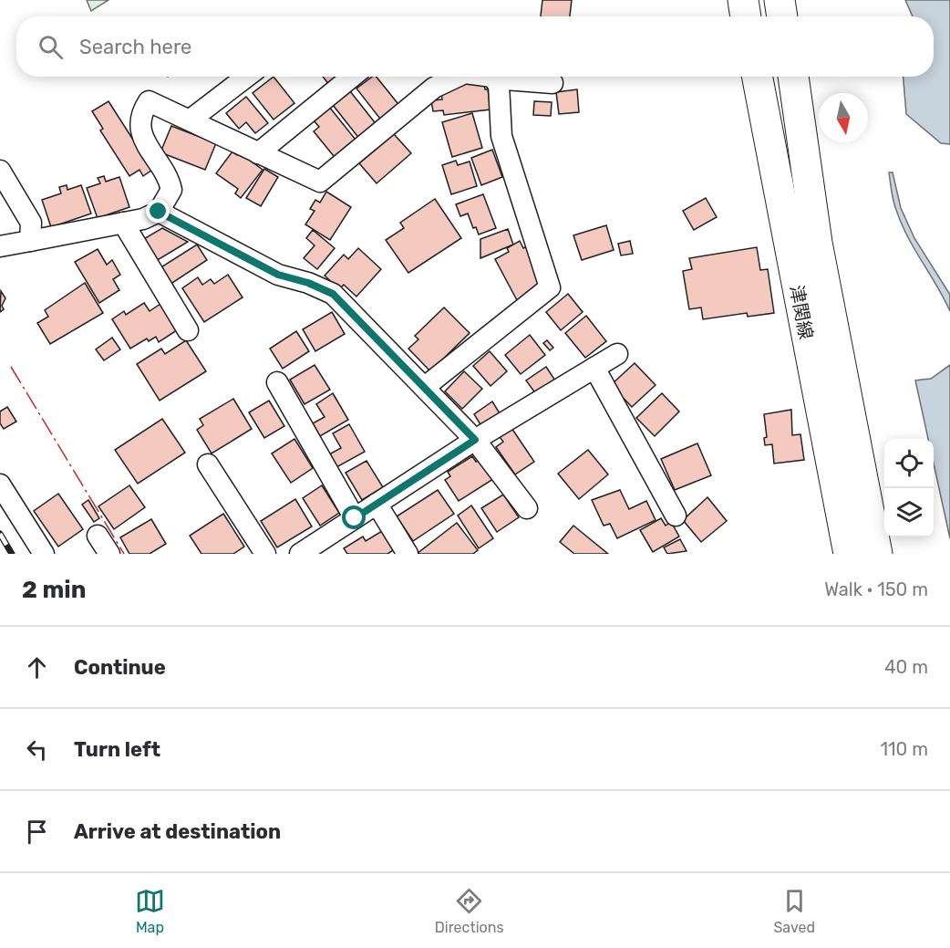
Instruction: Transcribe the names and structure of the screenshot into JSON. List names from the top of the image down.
{
  "streets": {
    "main road": ["津関線"]
  },
  "north": "bottom",
  "page": {
    "search": "Search here",
    "heading": ["2 min", "Walk · 150 m"],
    "list": [
      ["Continue", "40 m"],
      ["Turn left", "110 m"],
      "Arrive at destination"
    ],
    "nav": ["Map", "Directions", "Saved"]
  }
}
